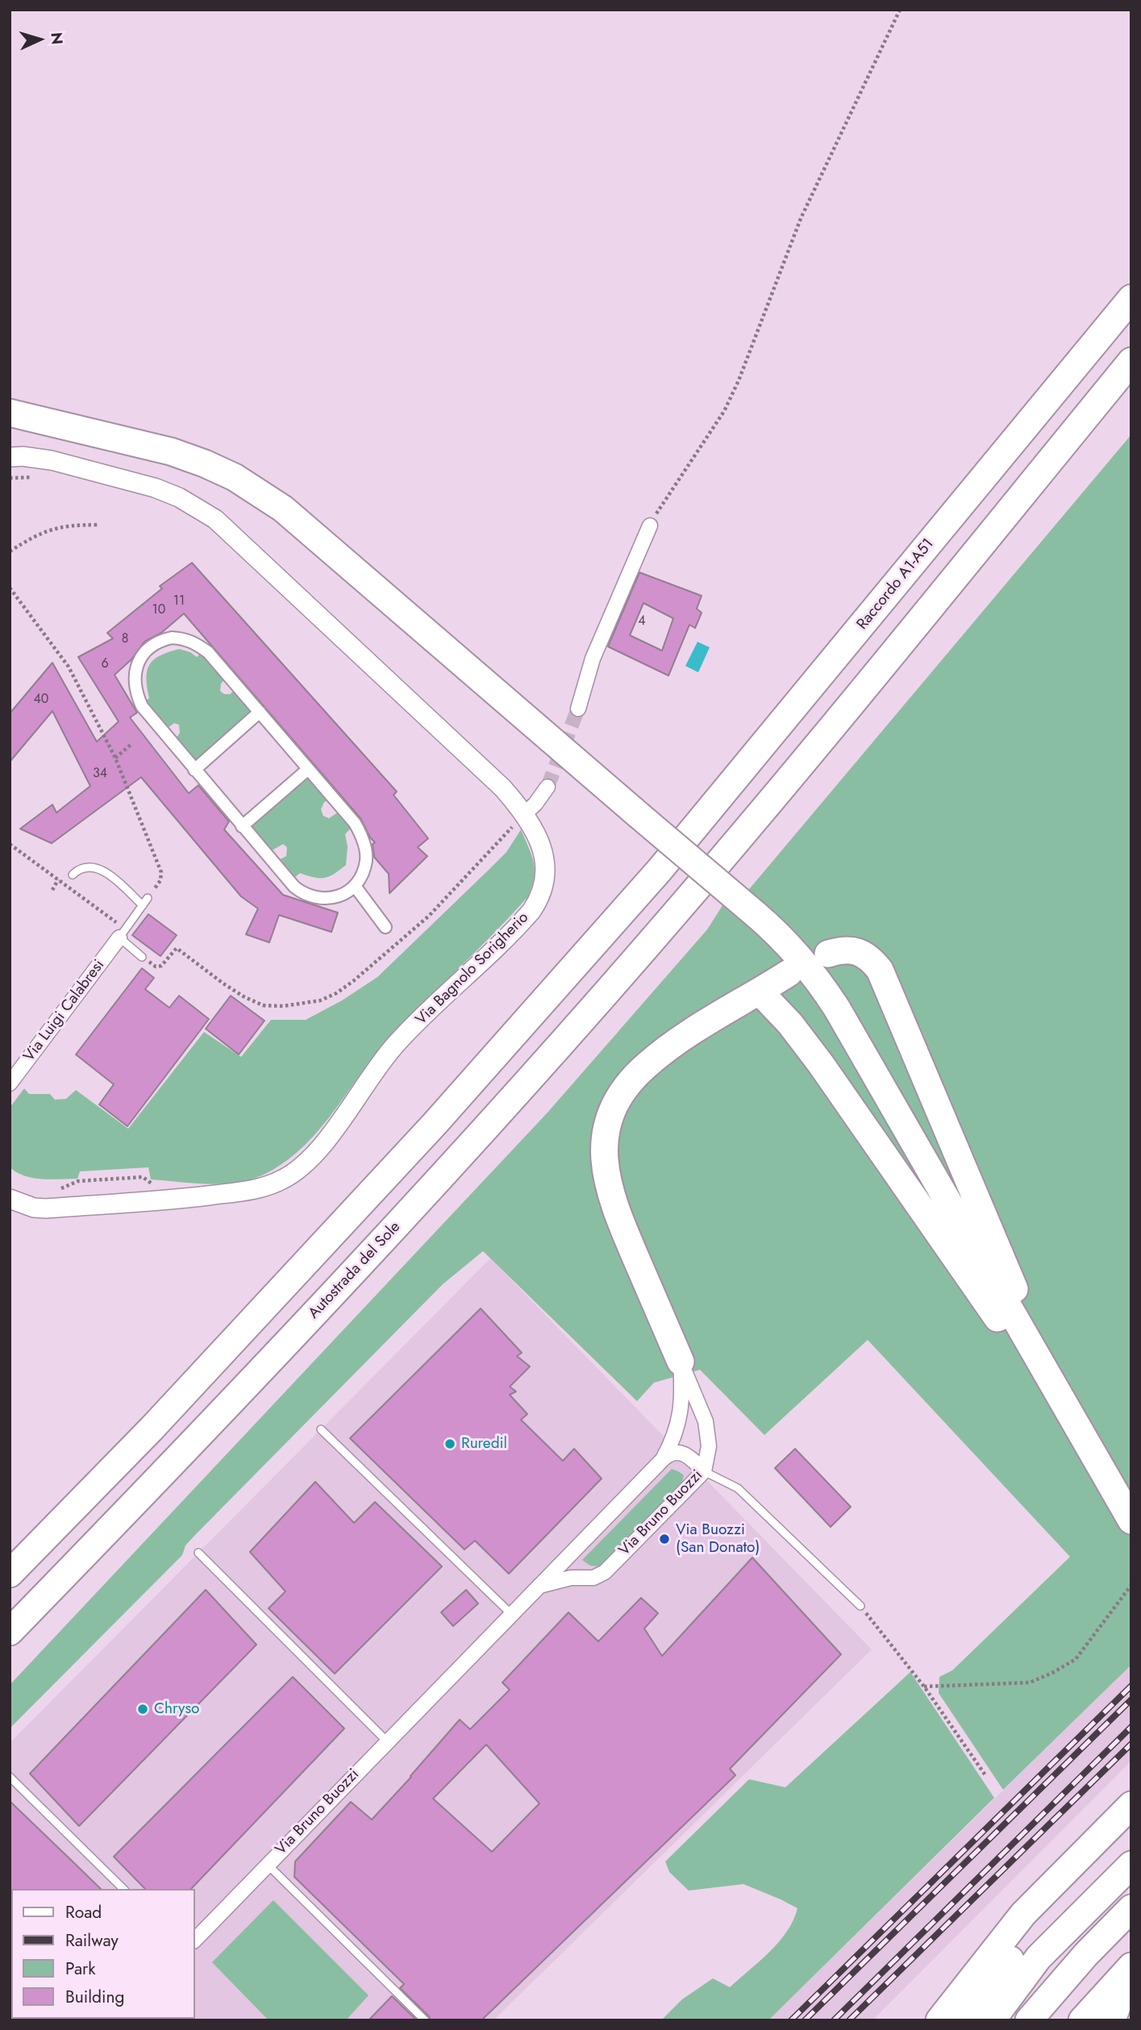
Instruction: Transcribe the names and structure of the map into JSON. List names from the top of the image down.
{
  "streets": {
    "highway": ["Raccordo A1-A51", "Autostrada del Sole"],
    "street": ["Via Bagnolo Sorigherio", "Via Luigi Calabresi", "Via Bruno Buozzi"]
  },
  "places": ["Ruredil", "Via Buozzi (San Donato)", "Chryso"],
  "house_numbers": [
    "11",
    "10",
    "4",
    "8",
    "6",
    "40",
    "34"
  ],
  "legend": [
    "Road",
    "Railway",
    "Park",
    "Building"
  ],
  "north": "right"
}
